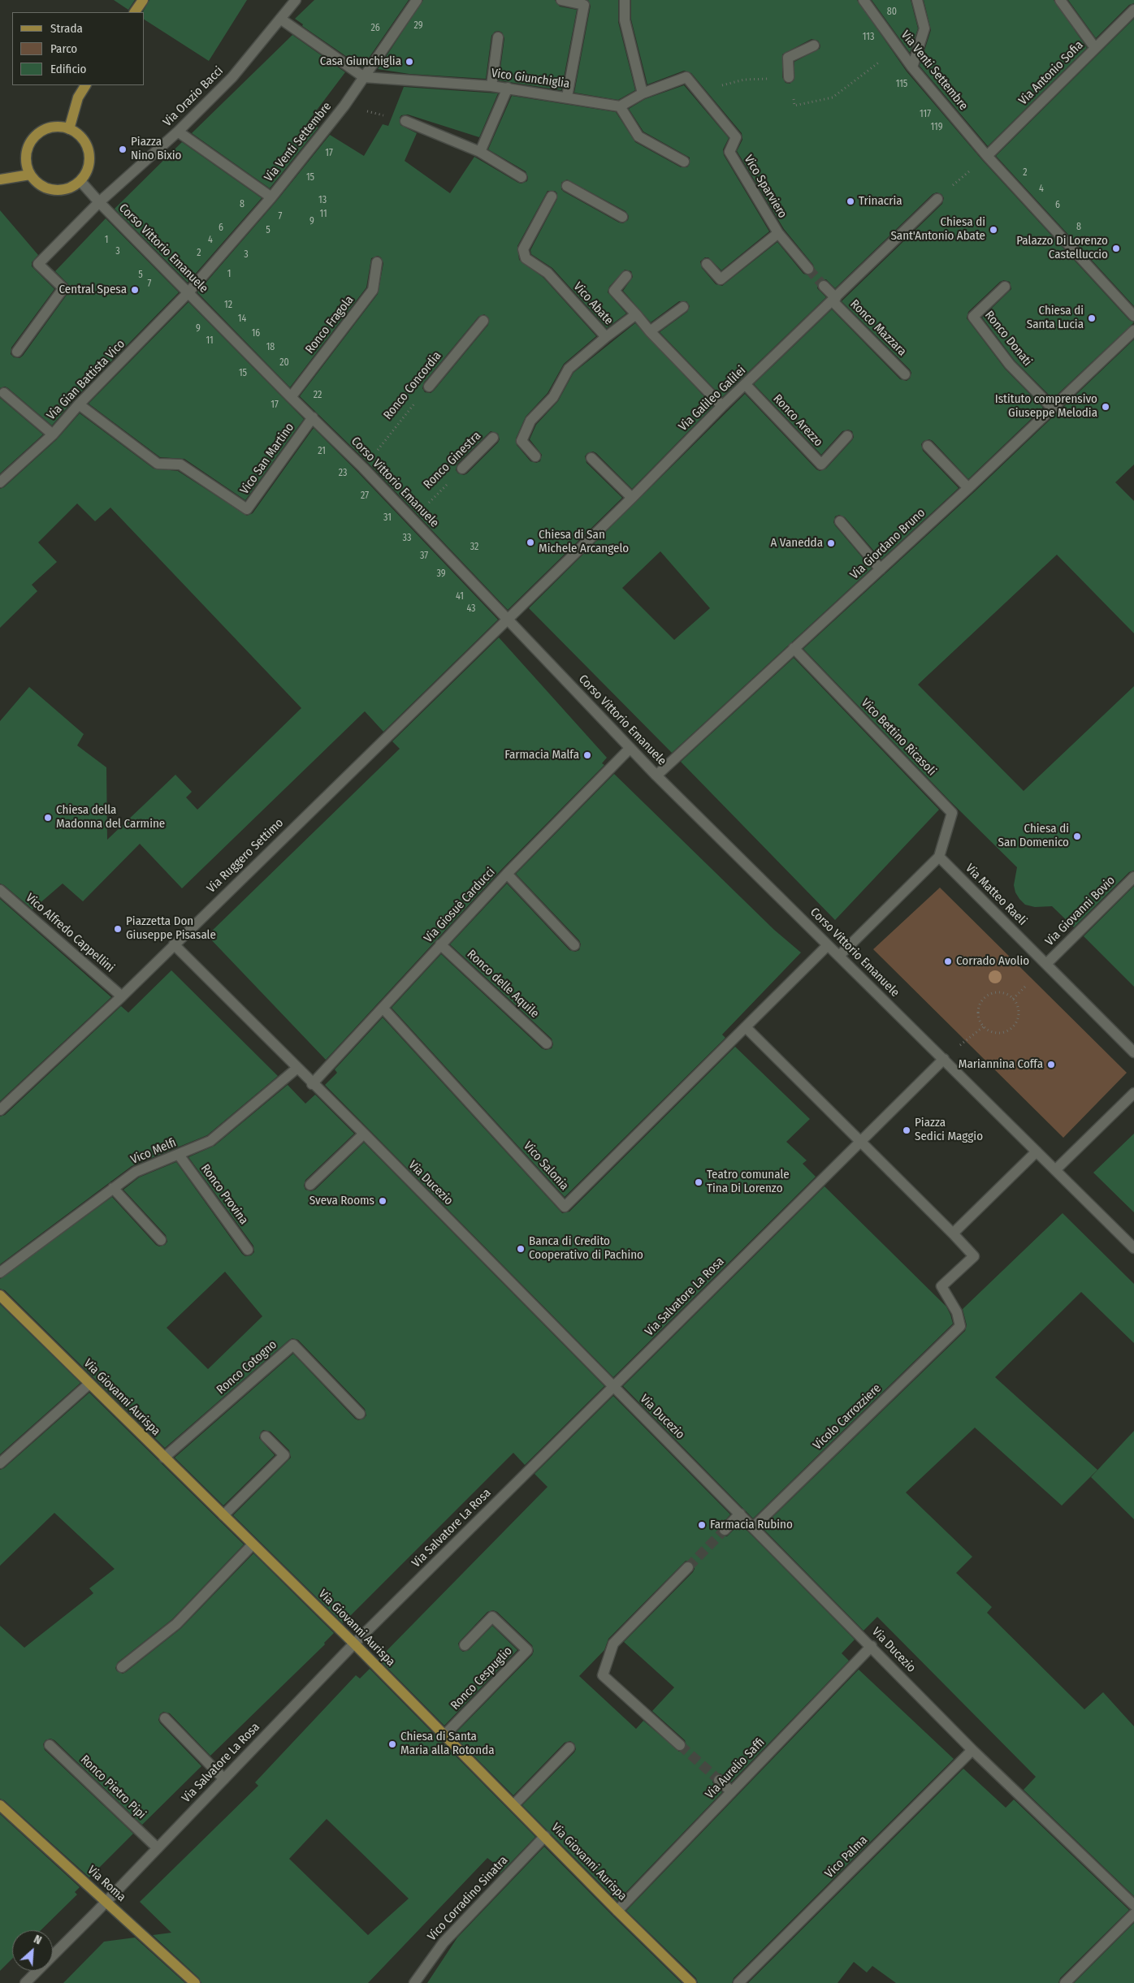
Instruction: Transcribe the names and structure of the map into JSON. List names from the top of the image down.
{
  "streets": {
    "main road": ["Via Giovanni Aurispa", "Via Roma"],
    "street": [
      "Via Venti Settembre",
      "Via Antonio Sofia",
      "Vico Giunchiglia",
      "Via Orazio Bacci",
      "Vico Sparviero",
      "Corso Vittorio Emanuele",
      "Vico Abate",
      "Ronco Fragola",
      "Ronco Mazzara",
      "Ronco Donati",
      "Via Gian Battista Vico",
      "Ronco Concordia",
      "Via Galileo Galilei",
      "Ronco Arezzo",
      "Vico San Martino",
      "Ronco Ginestra",
      "Via Giordano Bruno",
      "Vico Bettino Ricasoli",
      "Via Ruggero Settimo",
      "Via Matteo Raeli",
      "Via Giosuè Carducci",
      "Via Giovanni Bovio",
      "Vico Alfredo Cappellini",
      "Ronco delle Aquile",
      "Vico Melfi",
      "Vico Salonia",
      "Via Ducezio",
      "Ronco Provina",
      "Via Salvatore La Rosa",
      "Ronco Cotogno",
      "Vicolo Carrozziere",
      "Ronco Cespuglio",
      "Via Aurelio Saffi",
      "Ronco Pietro Pipi",
      "Vico Palma",
      "Vico Corradino Sinatra"
    ]
  },
  "crossings": [
    ["Via Venti Settembre", "Via Antonio Sofia"],
    ["Via Venti Settembre", "Vico Giunchiglia"],
    ["Via Venti Settembre", "Corso Vittorio Emanuele"],
    ["Via Venti Settembre", "Via Gian Battista Vico"],
    ["Via Orazio Bacci", "Corso Vittorio Emanuele"],
    ["Corso Vittorio Emanuele", "Ronco Fragola"],
    ["Corso Vittorio Emanuele", "Via Gian Battista Vico"],
    ["Corso Vittorio Emanuele", "Ronco Concordia"],
    ["Corso Vittorio Emanuele", "Via Galileo Galilei"],
    ["Corso Vittorio Emanuele", "Vico San Martino"],
    ["Corso Vittorio Emanuele", "Ronco Ginestra"],
    ["Corso Vittorio Emanuele", "Via Giordano Bruno"],
    ["Corso Vittorio Emanuele", "Via Ruggero Settimo"],
    ["Corso Vittorio Emanuele", "Via Giosuè Carducci"],
    ["Corso Vittorio Emanuele", "Via Salvatore La Rosa"],
    ["Ronco Mazzara", "Via Galileo Galilei"],
    ["Ronco Donati", "Via Giordano Bruno"],
    ["Via Gian Battista Vico", "Vico San Martino"],
    ["Via Galileo Galilei", "Ronco Arezzo"],
    ["Via Galileo Galilei", "Via Ruggero Settimo"],
    ["Via Giordano Bruno", "Vico Bettino Ricasoli"],
    ["Vico Bettino Ricasoli", "Via Matteo Raeli"],
    ["Via Ruggero Settimo", "Vico Alfredo Cappellini"],
    ["Via Ruggero Settimo", "Via Ducezio"],
    ["Via Matteo Raeli", "Via Giovanni Bovio"],
    ["Via Giosuè Carducci", "Ronco delle Aquile"],
    ["Via Giosuè Carducci", "Vico Salonia"],
    ["Via Giosuè Carducci", "Via Ducezio"],
    ["Vico Melfi", "Via Ducezio"],
    ["Vico Melfi", "Ronco Provina"],
    ["Via Ducezio", "Via Salvatore La Rosa"],
    ["Via Ducezio", "Vicolo Carrozziere"],
    ["Via Ducezio", "Via Aurelio Saffi"],
    ["Via Ducezio", "Vico Palma"],
    ["Via Salvatore La Rosa", "Via Giovanni Aurispa"],
    ["Via Salvatore La Rosa", "Ronco Pietro Pipi"],
    ["Via Salvatore La Rosa", "Via Roma"],
    ["Ronco Cotogno", "Via Giovanni Aurispa"],
    ["Via Giovanni Aurispa", "Ronco Cespuglio"],
    ["Via Giovanni Aurispa", "Via Aurelio Saffi"],
    ["Via Giovanni Aurispa", "Vico Corradino Sinatra"]
  ],
  "places": [
    "Casa Giunchiglia",
    "Piazza Nino Bixio",
    "Trinacria",
    "Chiesa di Sant'Antonio Abate",
    "Palazzo Di Lorenzo Castelluccio",
    "Central Spesa",
    "Chiesa di Santa Lucia",
    "Istituto comprensivo Giuseppe Melodia",
    "Chiesa di San Michele Arcangelo",
    "A Vanedda",
    "Farmacia Malfa",
    "Chiesa della Madonna del Carmine",
    "Chiesa di San Domenico",
    "Piazzetta Don Giuseppe Pisasale",
    "Corrado Avolio",
    "Mariannina Coffa",
    "Piazza Sedici Maggio",
    "Teatro comunale Tina Di Lorenzo",
    "Sveva Rooms",
    "Banca di Credito Cooperativo di Pachino",
    "Farmacia Rubino",
    "Chiesa di Santa Maria alla Rotonda"
  ],
  "house_numbers": [
    "80",
    "29",
    "26",
    "113",
    "115",
    "117",
    "119",
    "17",
    "2",
    "15",
    "4",
    "13",
    "8",
    "6",
    "11",
    "7",
    "9",
    "8",
    "6",
    "5",
    "1",
    "4",
    "3",
    "2",
    "3",
    "1",
    "5",
    "7",
    "12",
    "14",
    "9",
    "16",
    "11",
    "18",
    "20",
    "15",
    "22",
    "17",
    "21",
    "23",
    "27",
    "31",
    "33",
    "32",
    "37",
    "39",
    "41",
    "43"
  ],
  "legend": ["Strada", "Parco", "Edificio"],
  "north": "top right"
}
